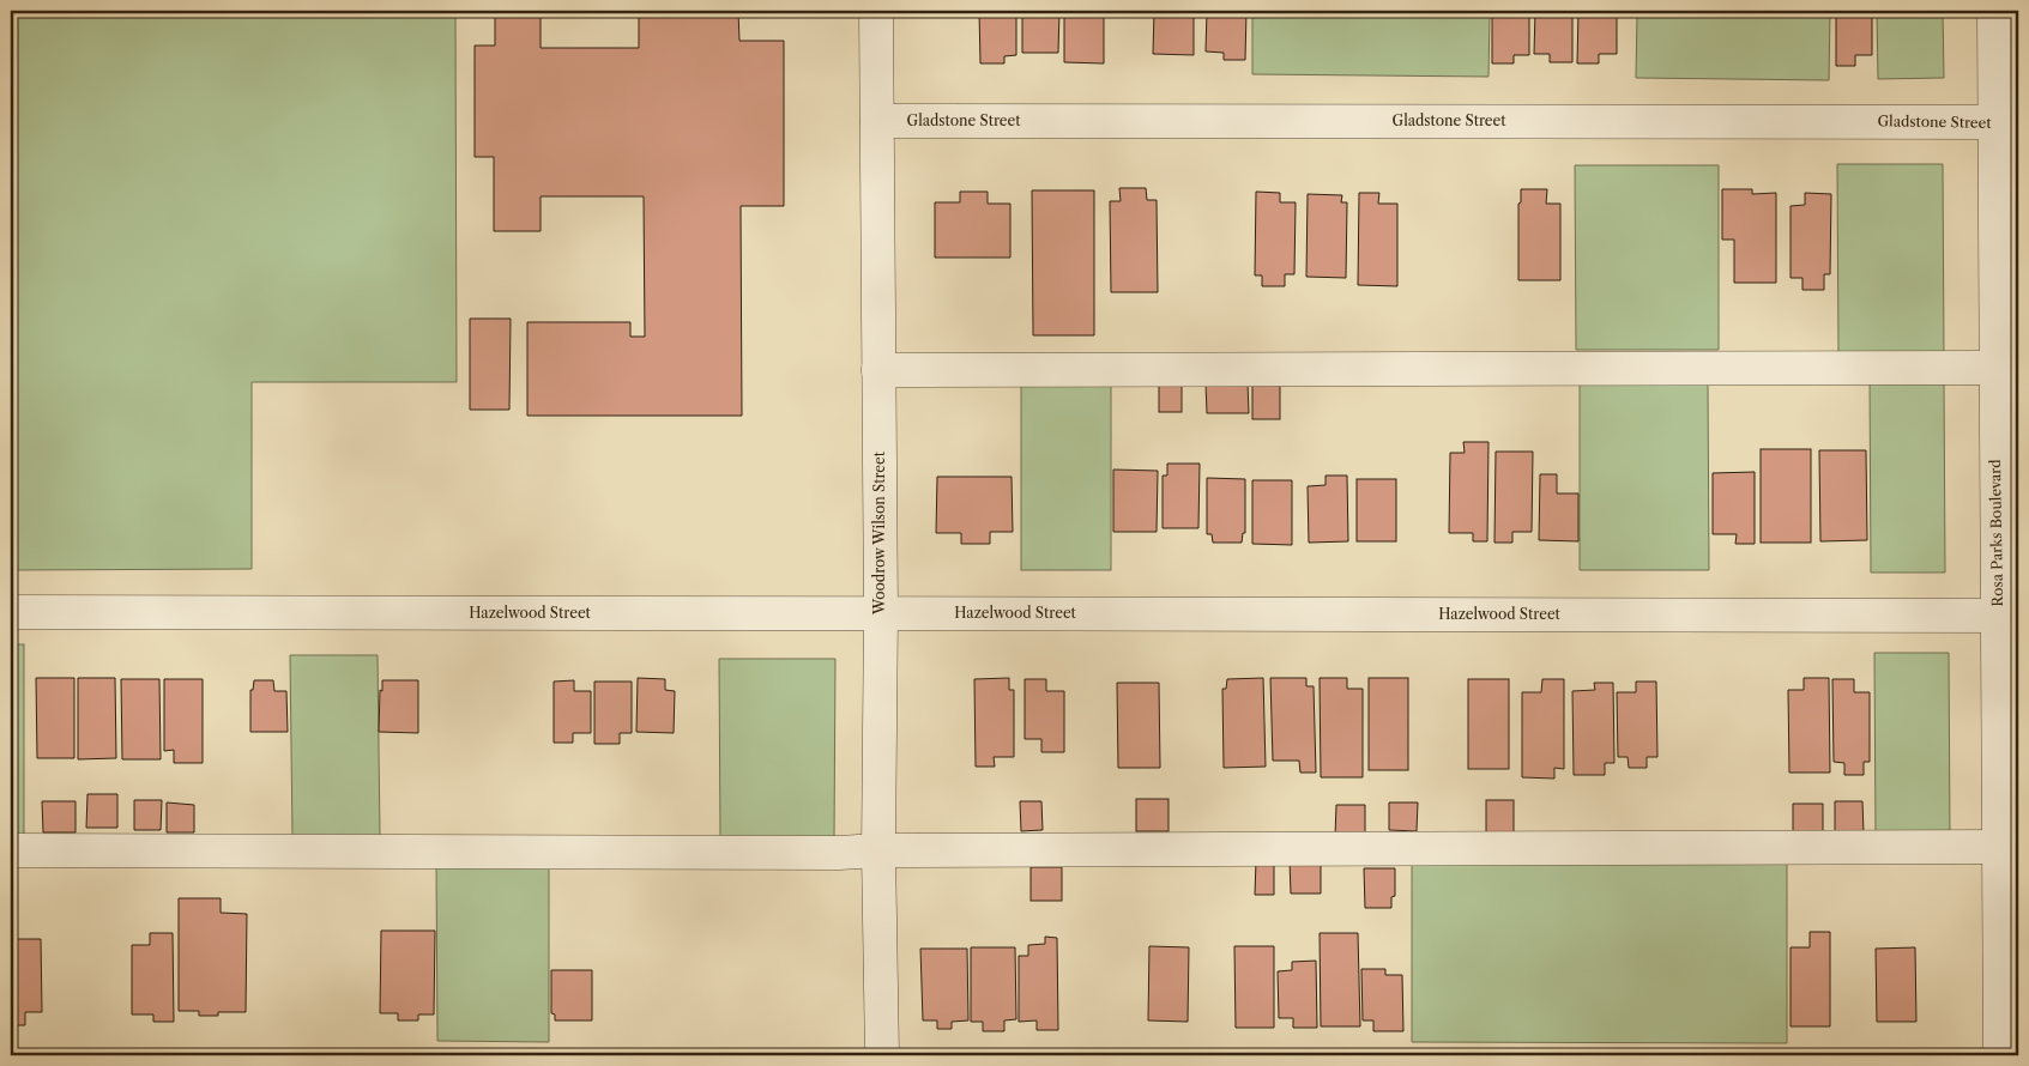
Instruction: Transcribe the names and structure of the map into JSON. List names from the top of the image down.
{
  "streets": {
    "street": [
      "Gladstone Street",
      "Woodrow Wilson Street",
      "Rosa Parks Boulevard",
      "Hazelwood Street"
    ]
  },
  "crossings": [
    ["Gladstone Street", "Woodrow Wilson Street"],
    ["Gladstone Street", "Rosa Parks Boulevard"],
    ["Woodrow Wilson Street", "Hazelwood Street"],
    ["Rosa Parks Boulevard", "Hazelwood Street"]
  ]
}
